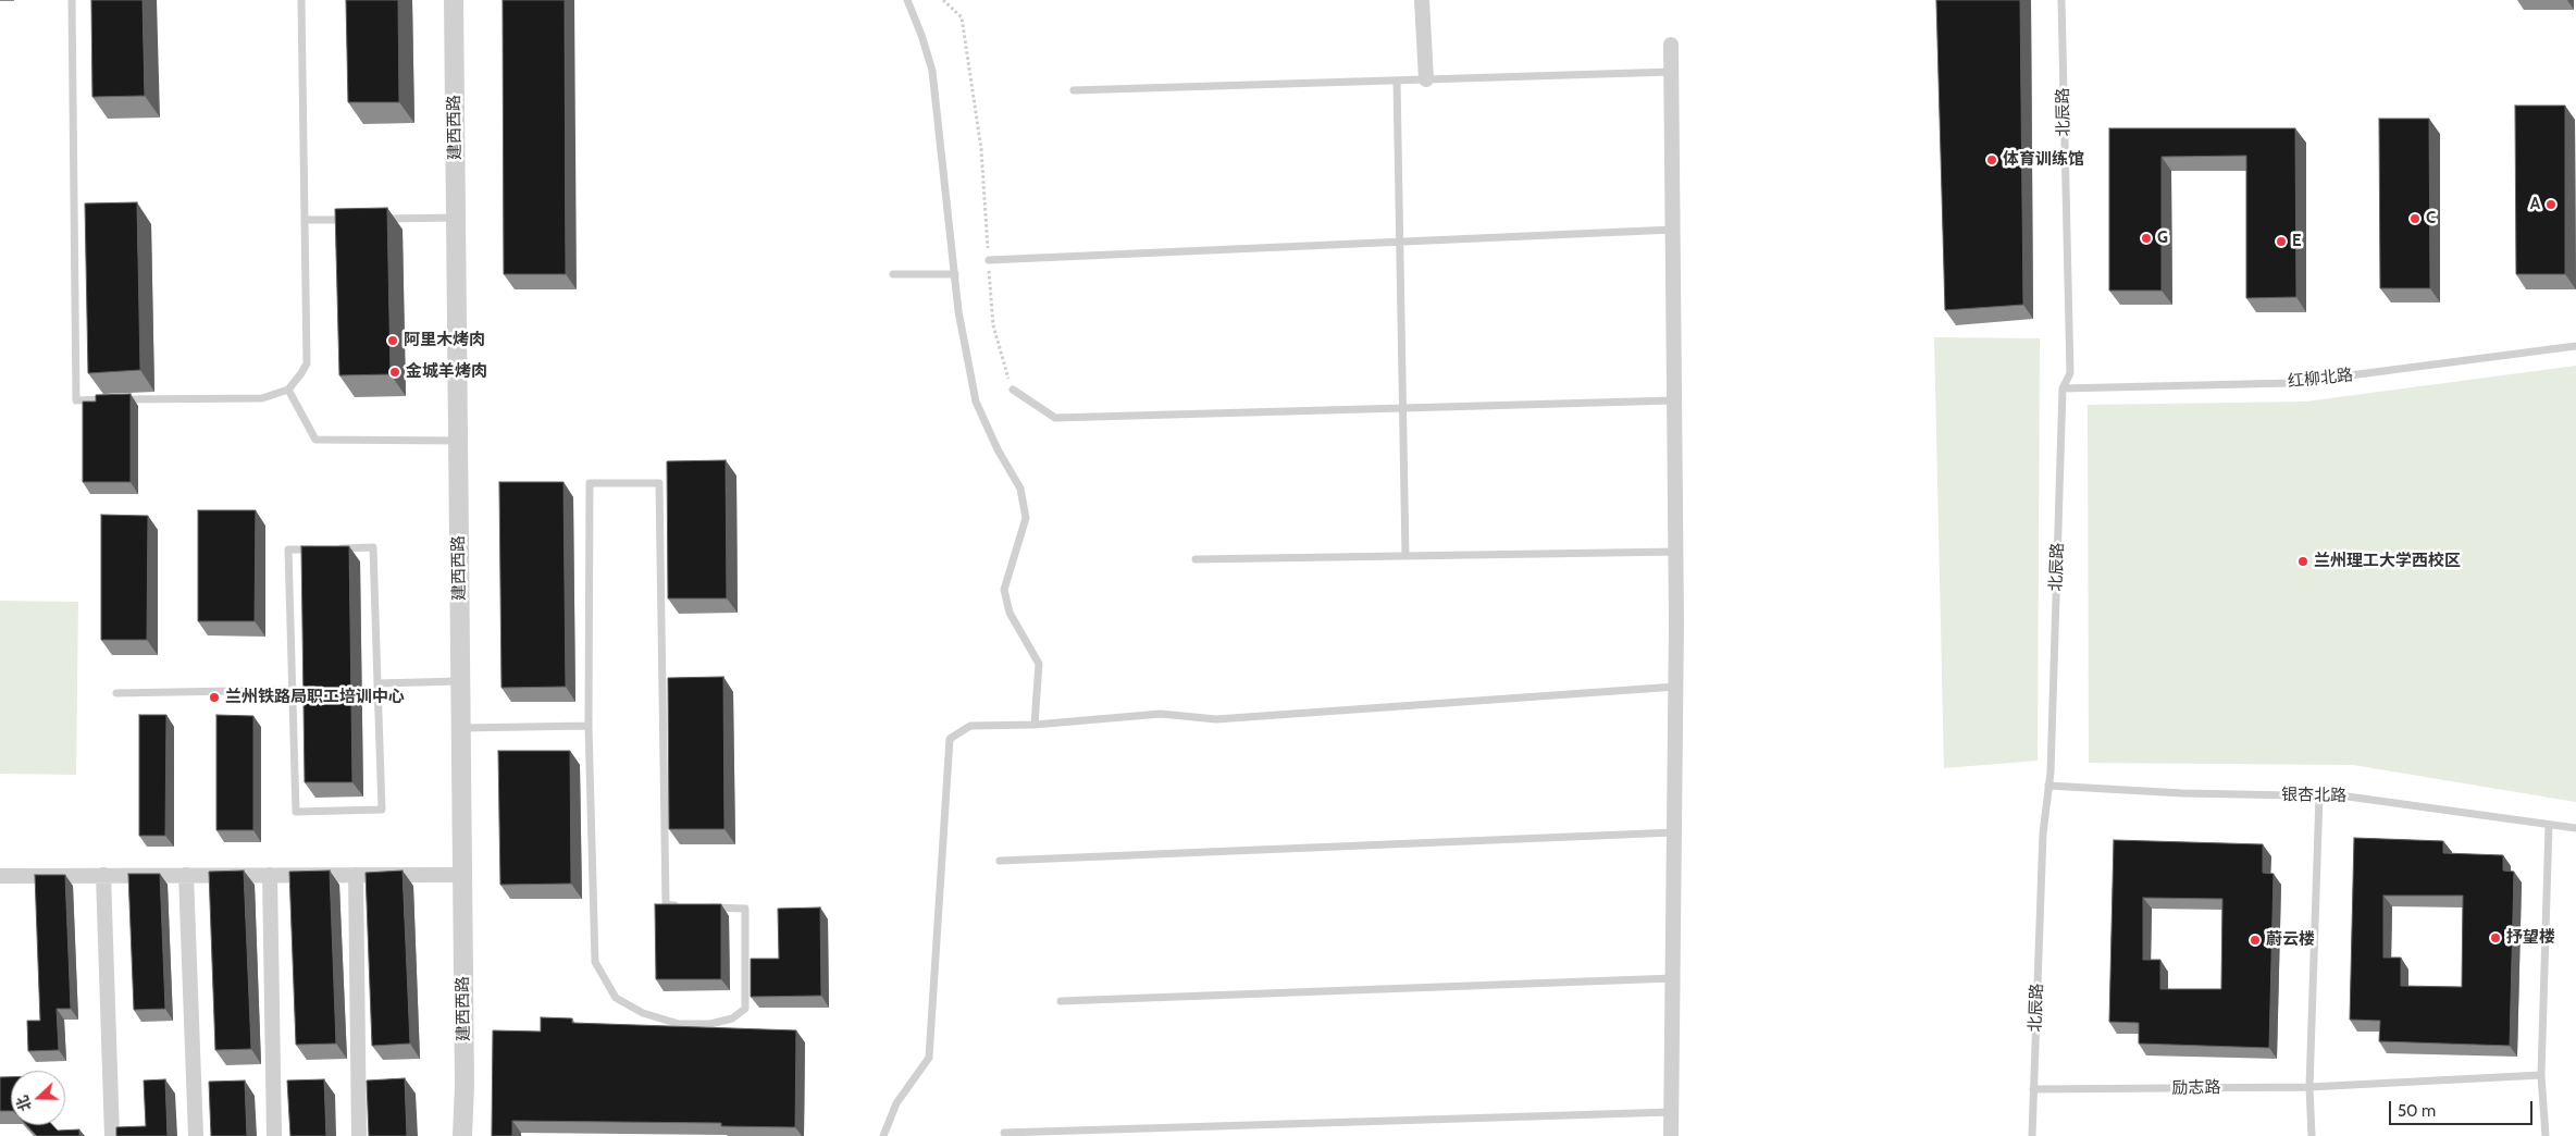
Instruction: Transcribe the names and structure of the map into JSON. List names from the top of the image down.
{
  "streets": {
    "street": ["建西西路"],
    "lane": [
      "北辰路",
      "红柳北路",
      "银杏北路",
      "励志路"
    ]
  },
  "crossings": [
    ["北辰路", "红柳北路"],
    ["北辰路", "银杏北路"],
    ["北辰路", "励志路"]
  ],
  "places": [
    "体育训练馆",
    "A",
    "C",
    "G",
    "E",
    "阿里木烤肉",
    "金城羊烤肉",
    "兰州理工大学西校区",
    "兰州铁路局职工培训中心",
    "抒望楼",
    "蔚云楼"
  ],
  "scale_bar": "50 m",
  "north": "left"
}
